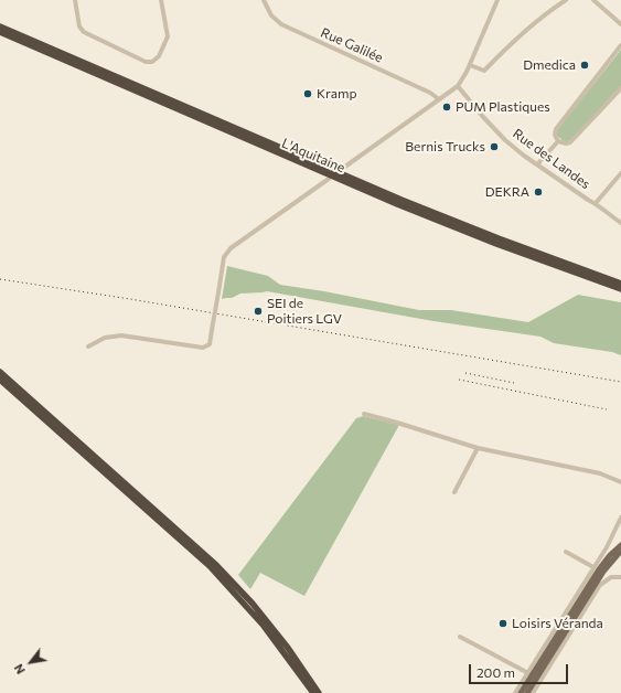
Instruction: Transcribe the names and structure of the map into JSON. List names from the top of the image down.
{
  "streets": {
    "highway": ["L'Aquitaine"],
    "street": ["Rue Galilée", "Rue des Landes"]
  },
  "places": [
    "Dmedica",
    "Kramp",
    "PUM Plastiques",
    "Bernis Trucks",
    "DEKRA",
    "SEI de Poitiers LGV",
    "Loisirs Véranda"
  ],
  "scale_bar": "200 m",
  "north": "bottom left"
}
